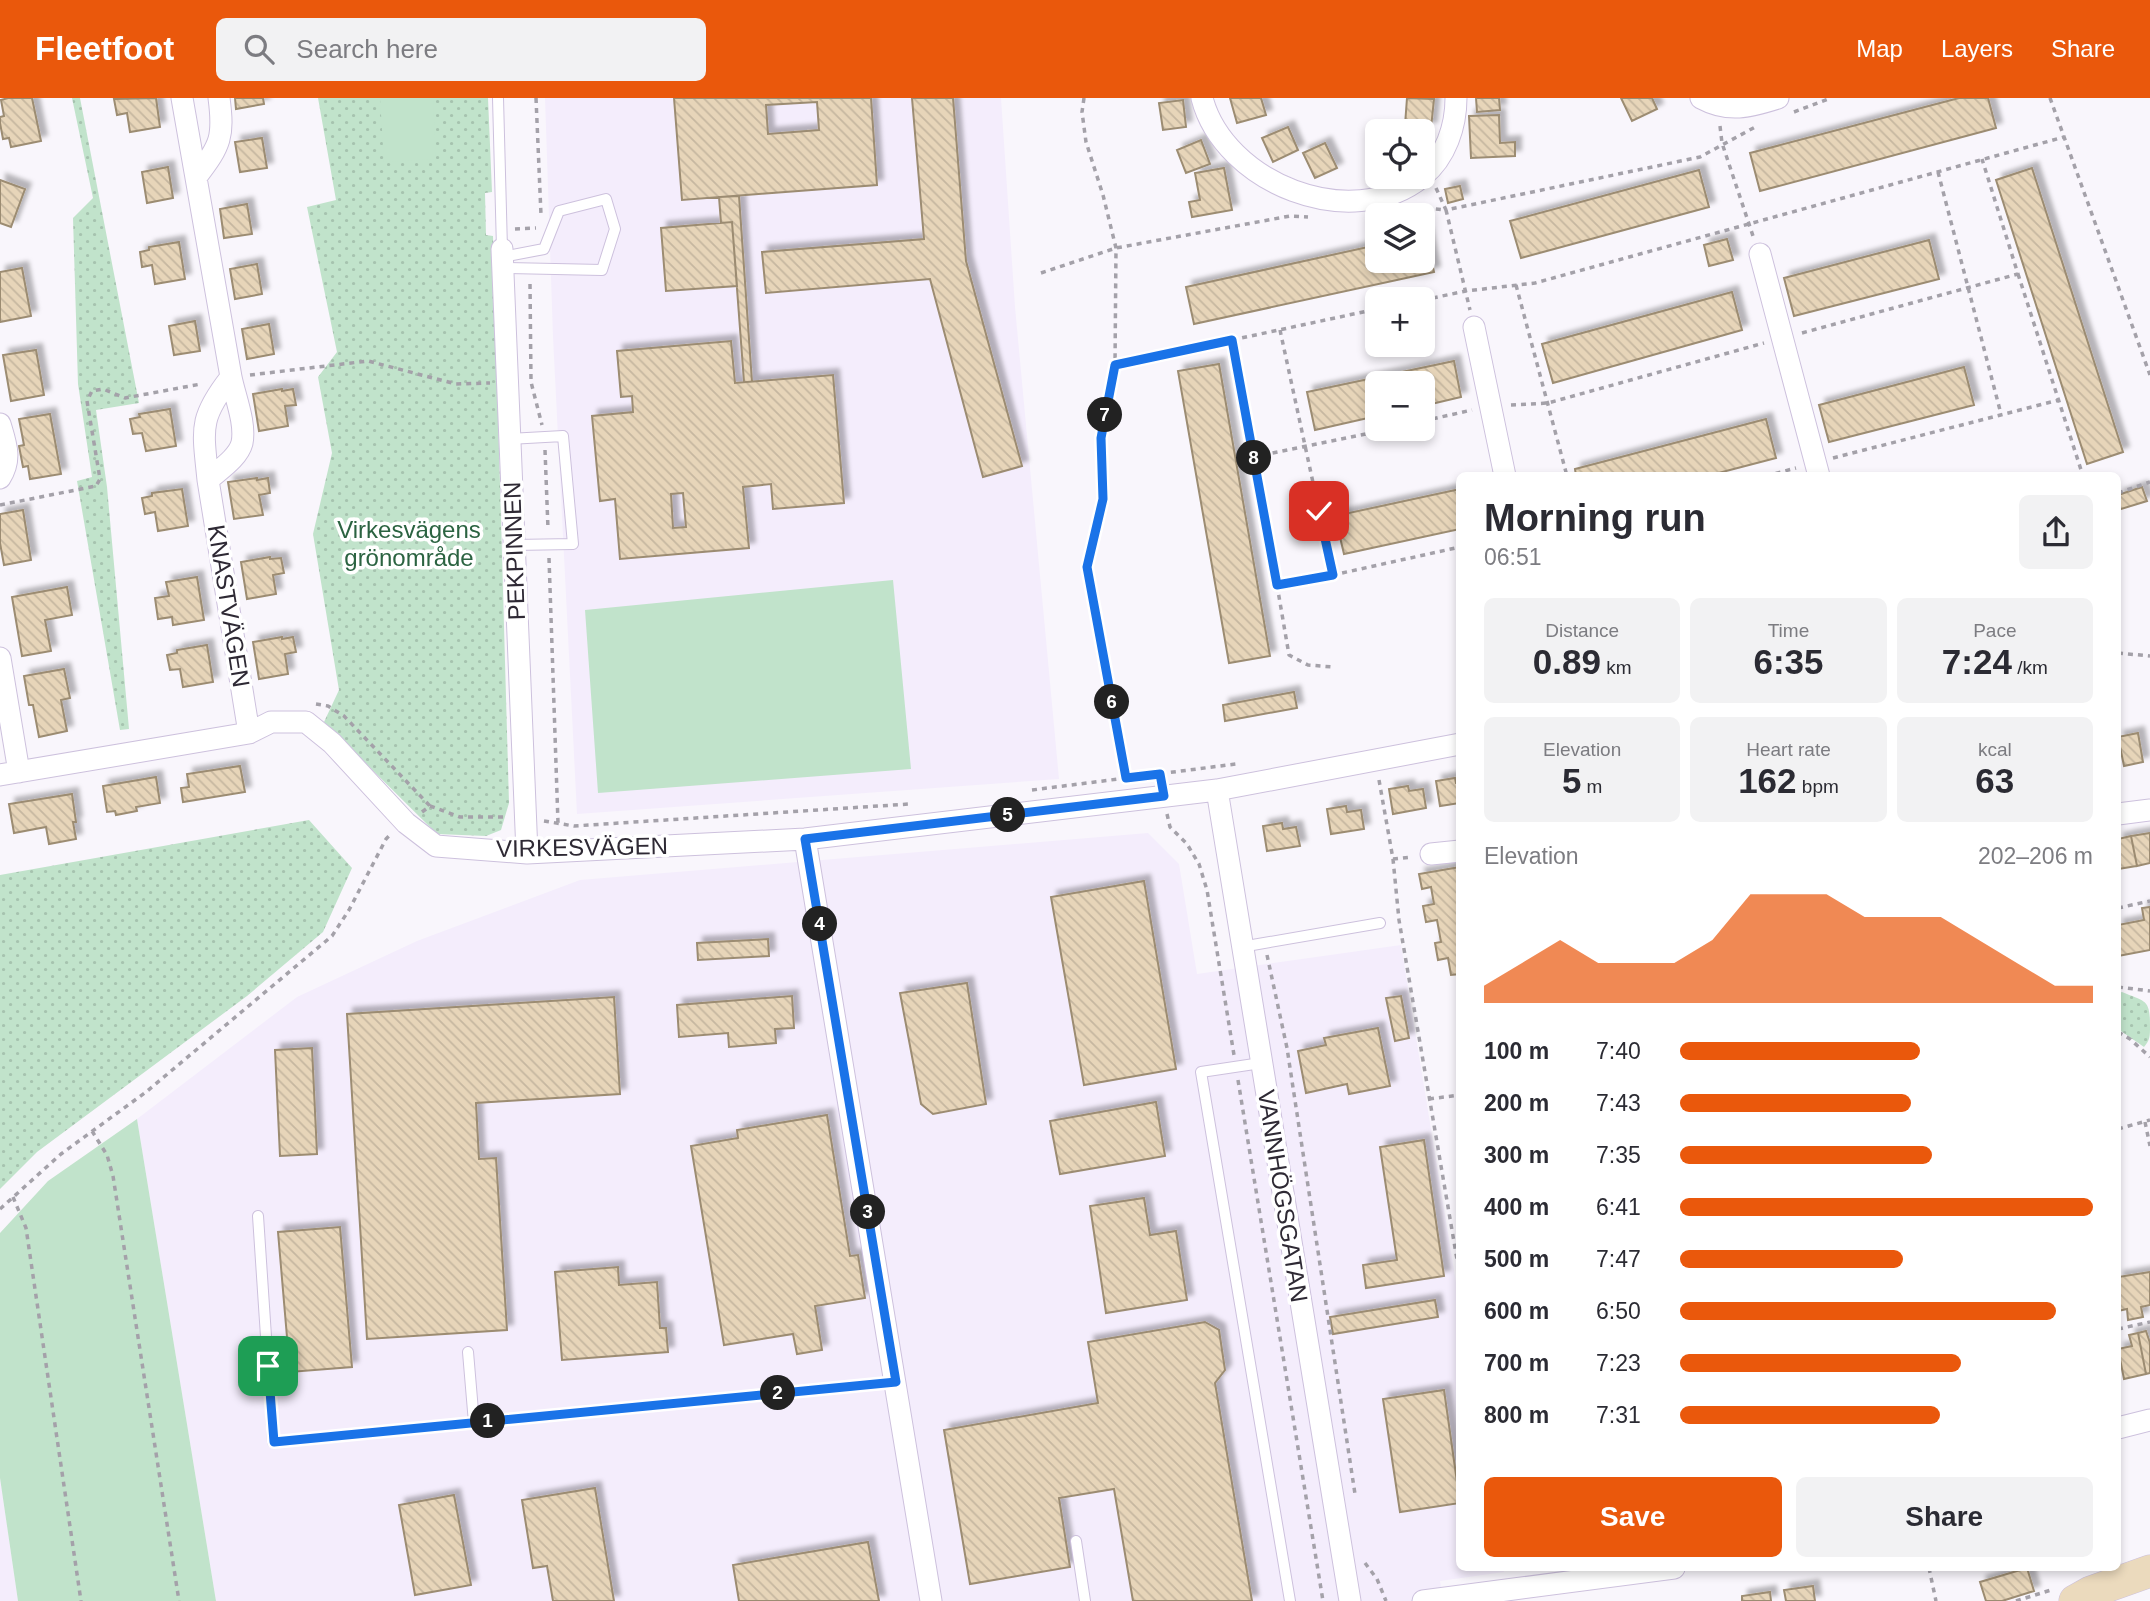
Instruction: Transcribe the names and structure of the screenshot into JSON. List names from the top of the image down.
{
  "streets": {
    "street": [
      "PEKPINNEN",
      "KNASTVÄGEN",
      "VIRKESVÄGEN",
      "VANNHÖGSGATAN"
    ]
  },
  "crossings": [
    ["PEKPINNEN", "VIRKESVÄGEN"],
    ["KNASTVÄGEN", "VIRKESVÄGEN"],
    ["VIRKESVÄGEN", "VANNHÖGSGATAN"]
  ],
  "parks": ["Virkesvägens grönområde"],
  "page": {
    "header": "Fleetfoot",
    "search": "Search here",
    "nav": ["Map", "Layers", "Share"],
    "map_buttons": ["+", "−"],
    "pins": [
      "7",
      "8",
      "6",
      "5",
      "4",
      "3",
      "2",
      "1"
    ],
    "heading": ["Morning run", "06:51"],
    "stats": [
      ["Distance", "0.89 km"],
      ["Time", "6:35"],
      ["Pace", "7:24 /km"],
      ["Elevation", "5 m"],
      ["Heart rate", "162 bpm"],
      ["kcal", "63"]
    ],
    "chart": ["Elevation", "202–206 m"],
    "list": [
      {
        "name": "100 m",
        "note": "7:40"
      },
      {
        "name": "200 m",
        "note": "7:43"
      },
      {
        "name": "300 m",
        "note": "7:35"
      },
      {
        "name": "400 m",
        "note": "6:41"
      },
      {
        "name": "500 m",
        "note": "7:47"
      },
      {
        "name": "600 m",
        "note": "6:50"
      },
      {
        "name": "700 m",
        "note": "7:23"
      },
      {
        "name": "800 m",
        "note": "7:31"
      }
    ],
    "buttons": ["Save", "Share"]
  }
}
